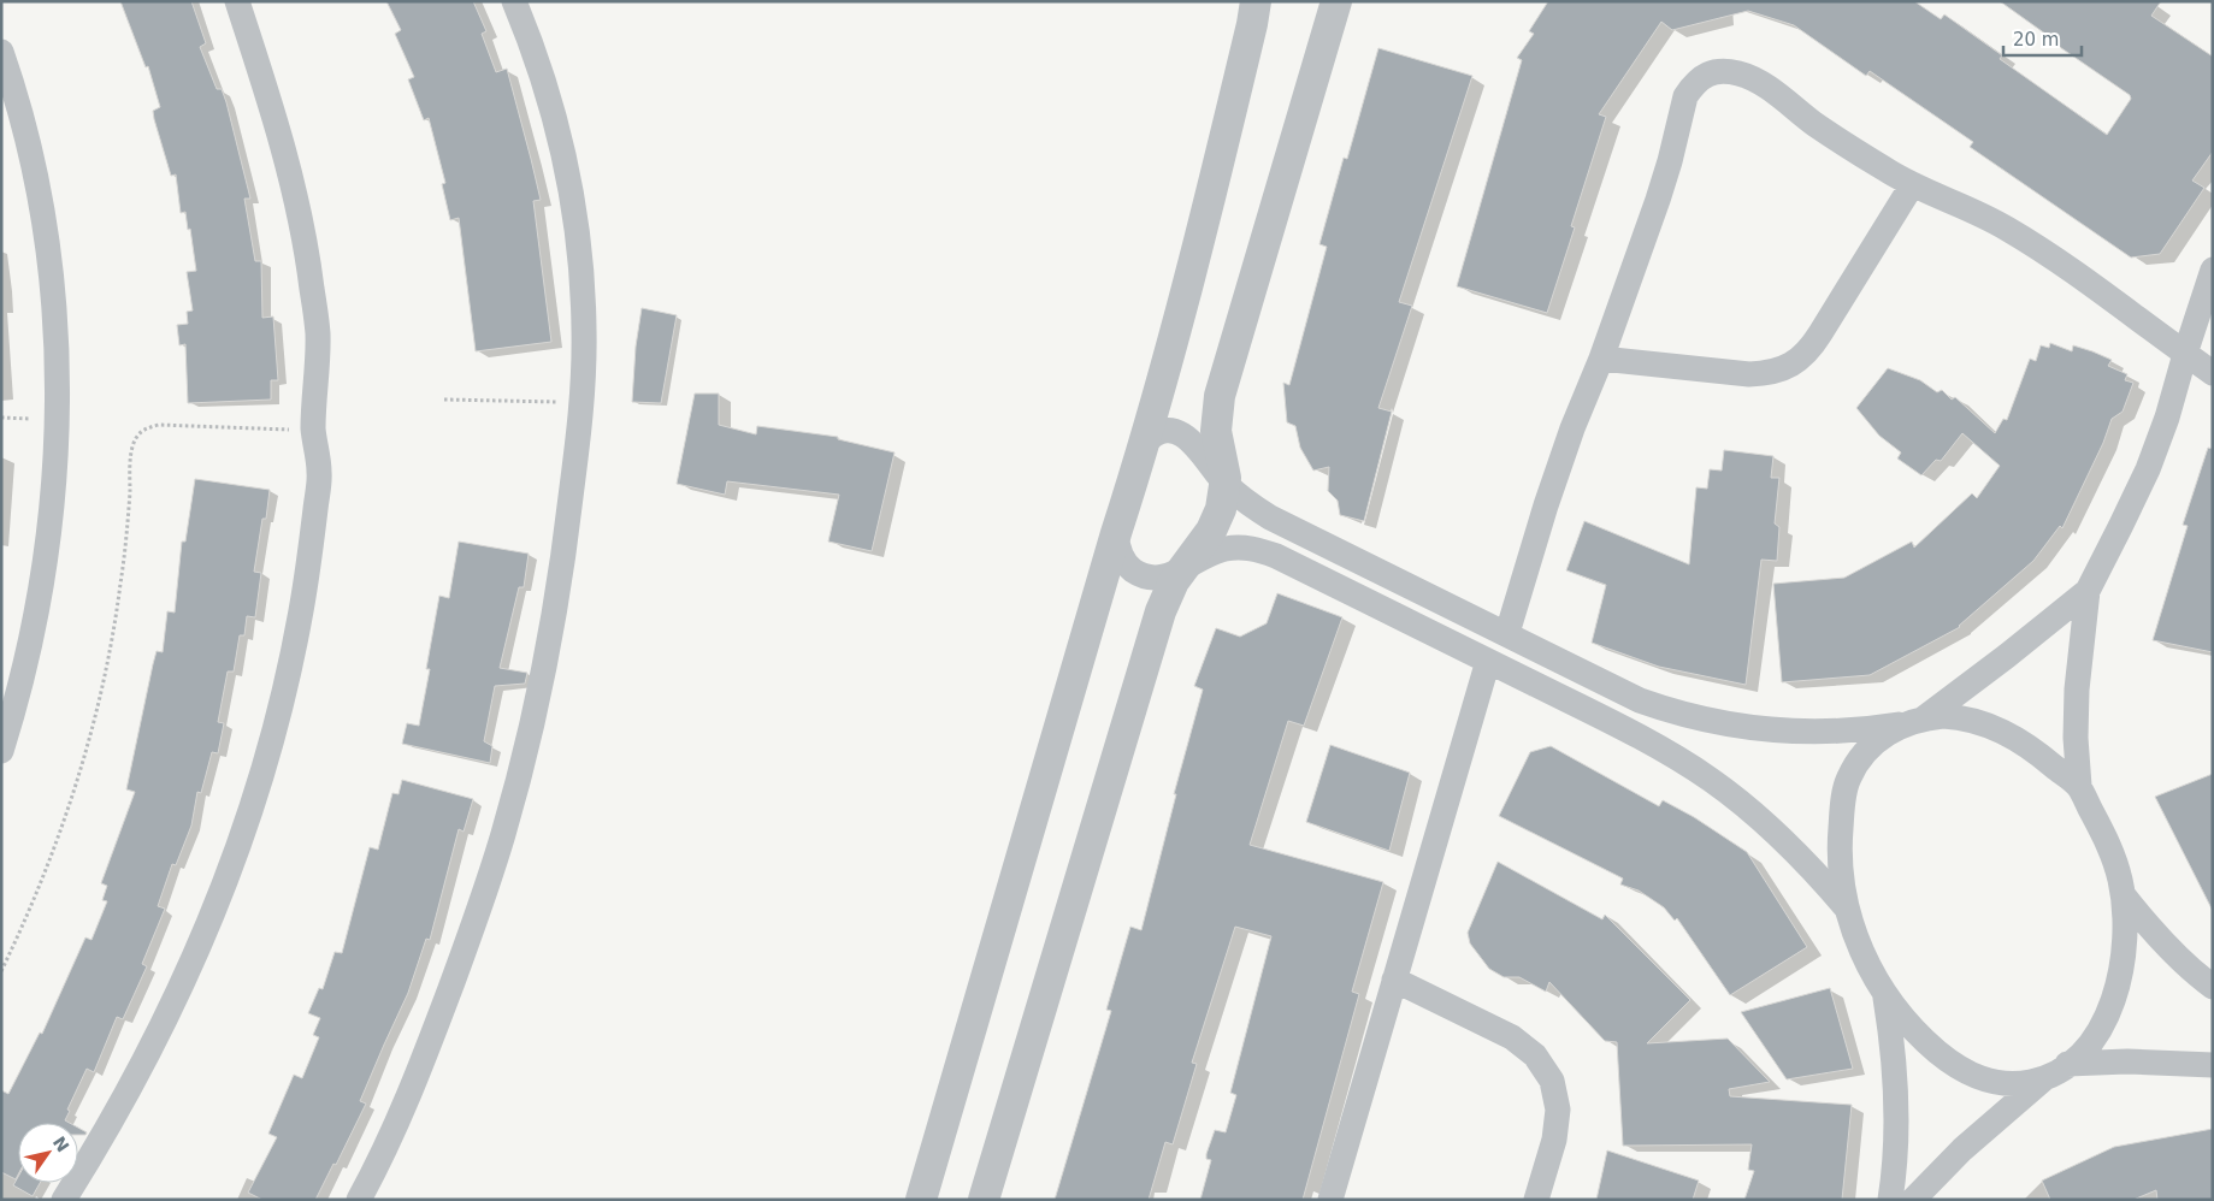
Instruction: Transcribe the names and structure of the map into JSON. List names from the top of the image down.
{
  "scale_bar": "20 m",
  "north": "top right"
}
